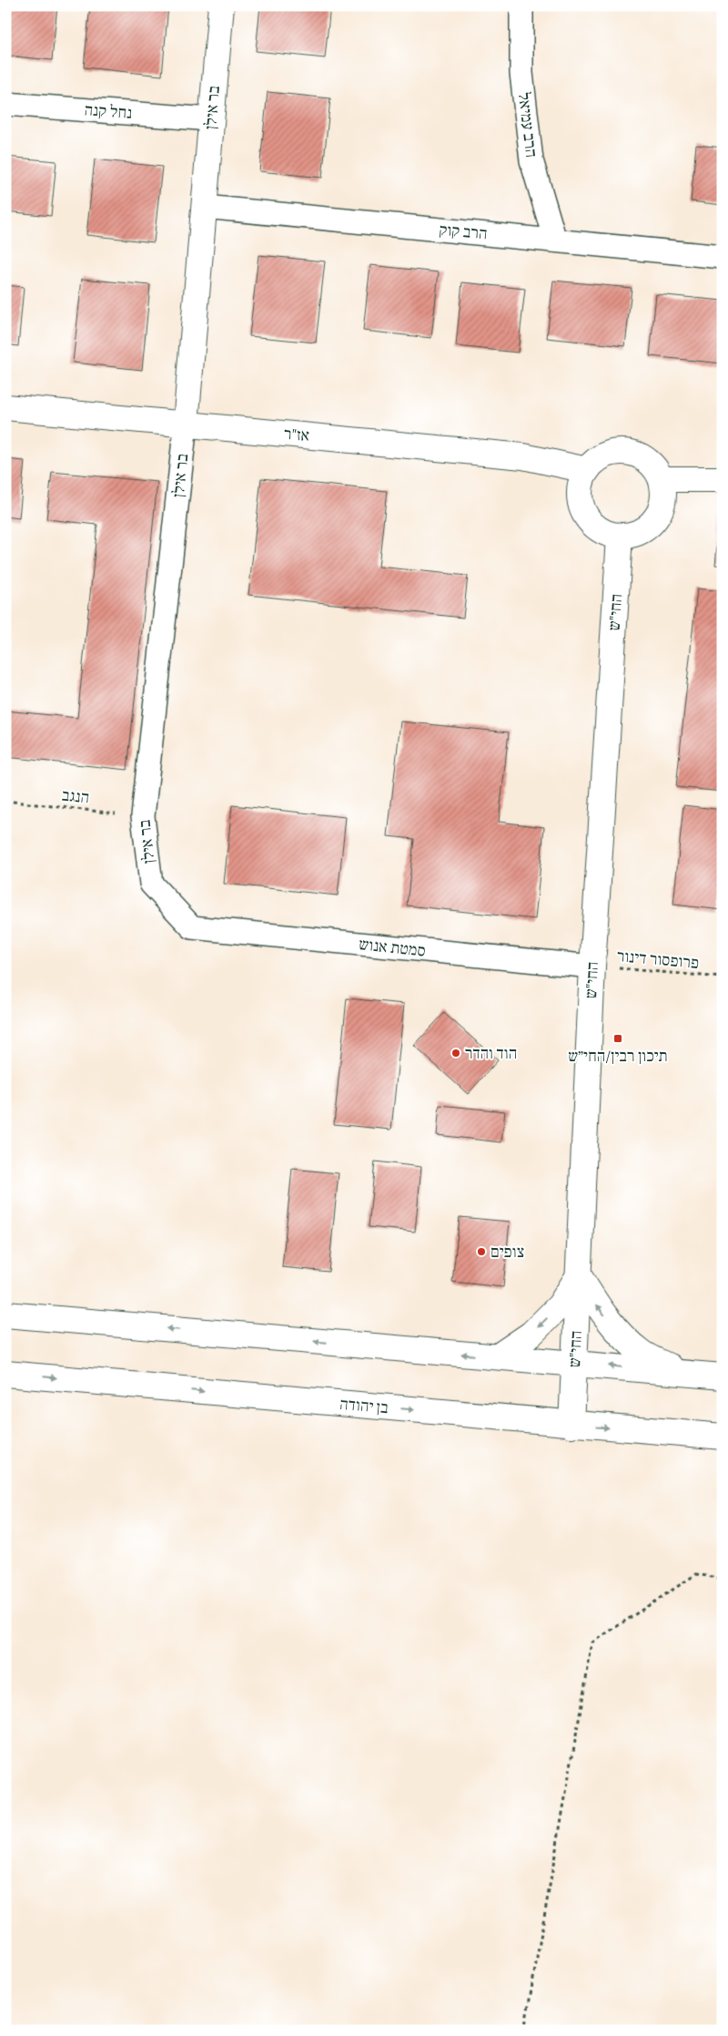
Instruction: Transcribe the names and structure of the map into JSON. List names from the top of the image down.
{
  "streets": {
    "street": [
      "בר אילן",
      "נחל קנה",
      "הרב עמיאל",
      "הרב קוק",
      "אז\"ר",
      "החי\"ש",
      "סמטת אנוש",
      "בן יהודה"
    ],
    "path": ["הנגב", "פרופסור דינור"]
  },
  "crossings": [
    ["בר אילן", "נחל קנה"],
    ["בר אילן", "הרב קוק"],
    ["בר אילן", "אז\"ר"],
    ["בר אילן", "הנגב"],
    ["בר אילן", "סמטת אנוש"],
    ["הרב עמיאל", "הרב קוק"],
    ["אז\"ר", "החי\"ש"],
    ["החי\"ש", "סמטת אנוש"],
    ["החי\"ש", "פרופסור דינור"],
    ["החי\"ש", "בן יהודה"],
    ["סמטת אנוש", "פרופסור דינור"]
  ],
  "places": {
    "transit": ["תיכון רבין/החי״ש"],
    "other": ["הוד והדר", "צופים"]
  }
}
